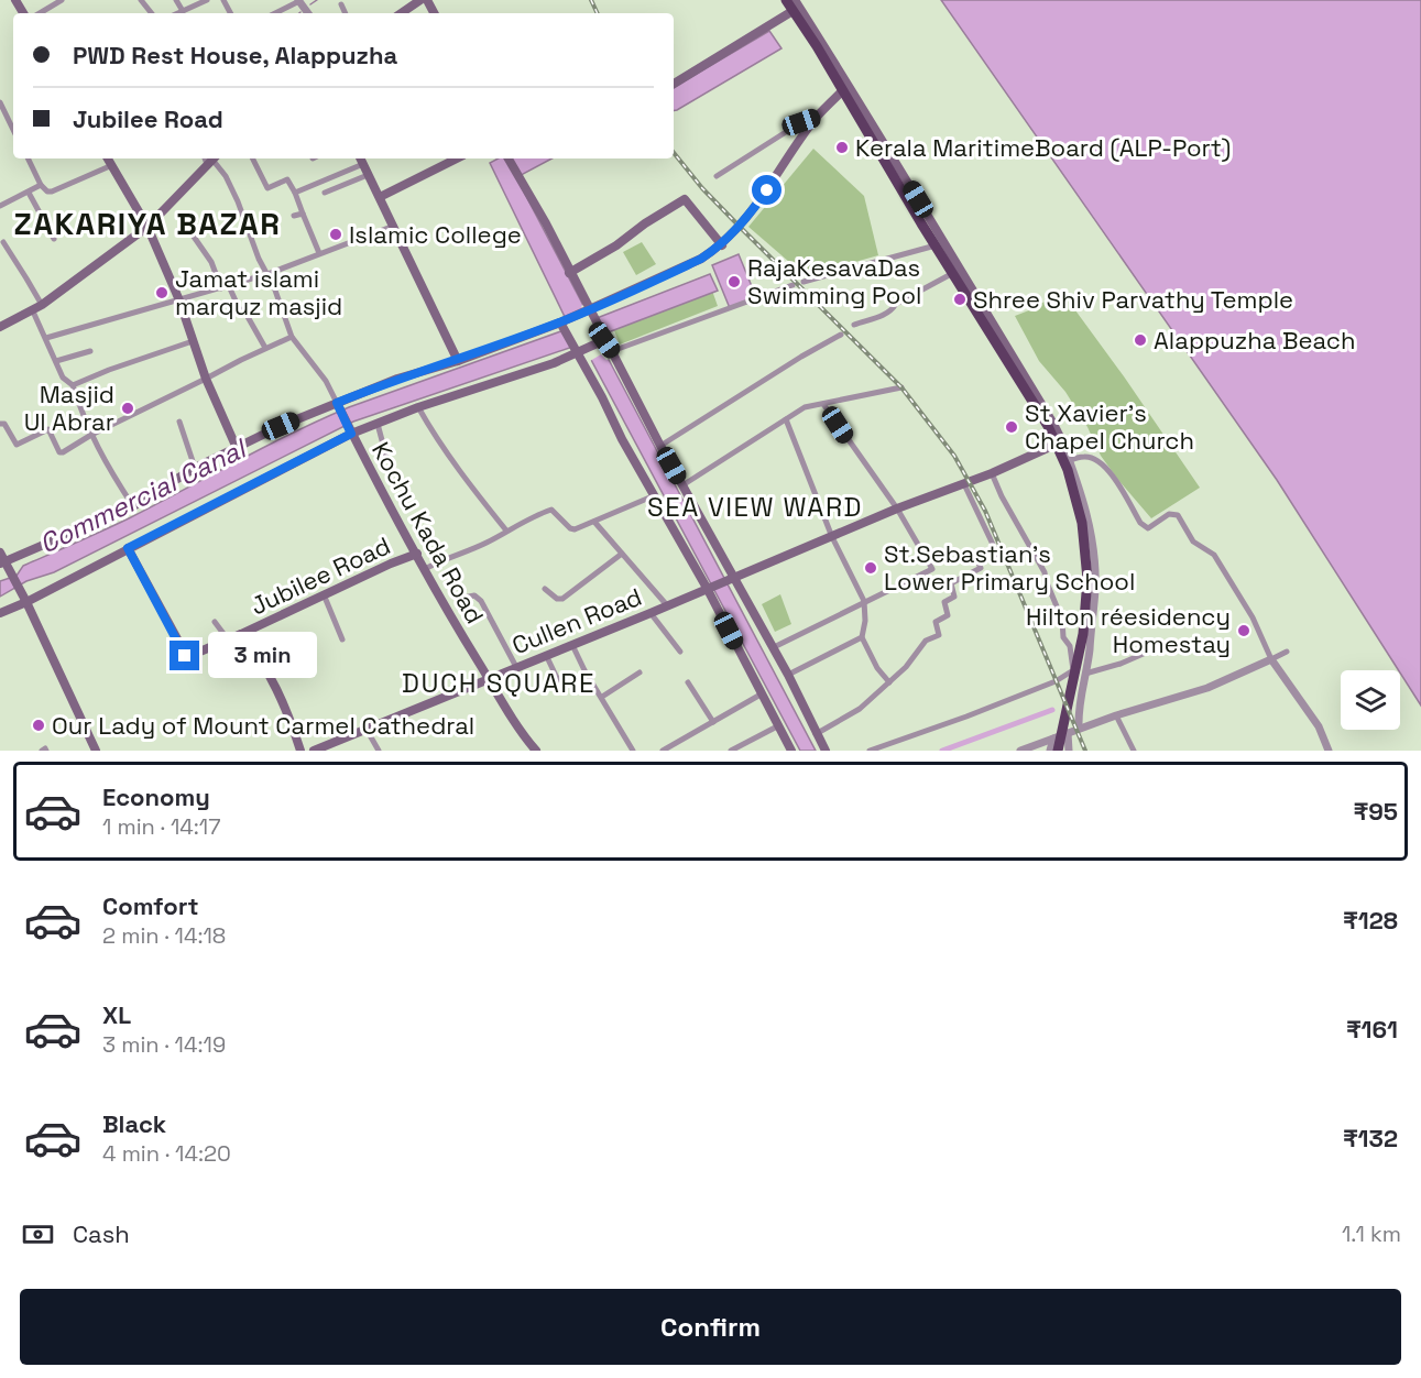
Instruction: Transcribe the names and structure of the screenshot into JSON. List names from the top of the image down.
{
  "streets": {
    "main road": ["Kochu Kada Road", "Jubilee Road", "Cullen Road"]
  },
  "crossings": [
    ["Kochu Kada Road", "Jubilee Road"],
    ["Kochu Kada Road", "Cullen Road"]
  ],
  "districts": ["ZAKARIYA BAZAR", "SEA VIEW WARD", "DUCH SQUARE"],
  "water": ["Commercial Canal"],
  "places": [
    "Kerala MaritimeBoard (ALP-Port)",
    "Islamic College",
    "RajaKesavaDas Swimming Pool",
    "Jamat islami marquz masjid",
    "Shree Shiv Parvathy Temple",
    "Alappuzha Beach",
    "Masjid Ul Abrar",
    "St Xavier's Chapel Church",
    "St.Sebastian's Lower Primary School",
    "Hilton réesidency Homestay",
    "Our Lady of Mount Carmel Cathedral"
  ],
  "page": {
    "banner": ["PWD Rest House, Alappuzha", "Jubilee Road"],
    "bubble": "3 min",
    "list": [
      {
        "name": "Economy",
        "note": "1 min · 14:17",
        "value": "₹95"
      },
      {
        "name": "Comfort",
        "note": "2 min · 14:18",
        "value": "₹128"
      },
      {
        "name": "XL",
        "note": "3 min · 14:19",
        "value": "₹161"
      },
      {
        "name": "Black",
        "note": "4 min · 14:20",
        "value": "₹132"
      }
    ],
    "pay": ["Cash", "1.1 km"],
    "buttons": "Confirm"
  }
}
